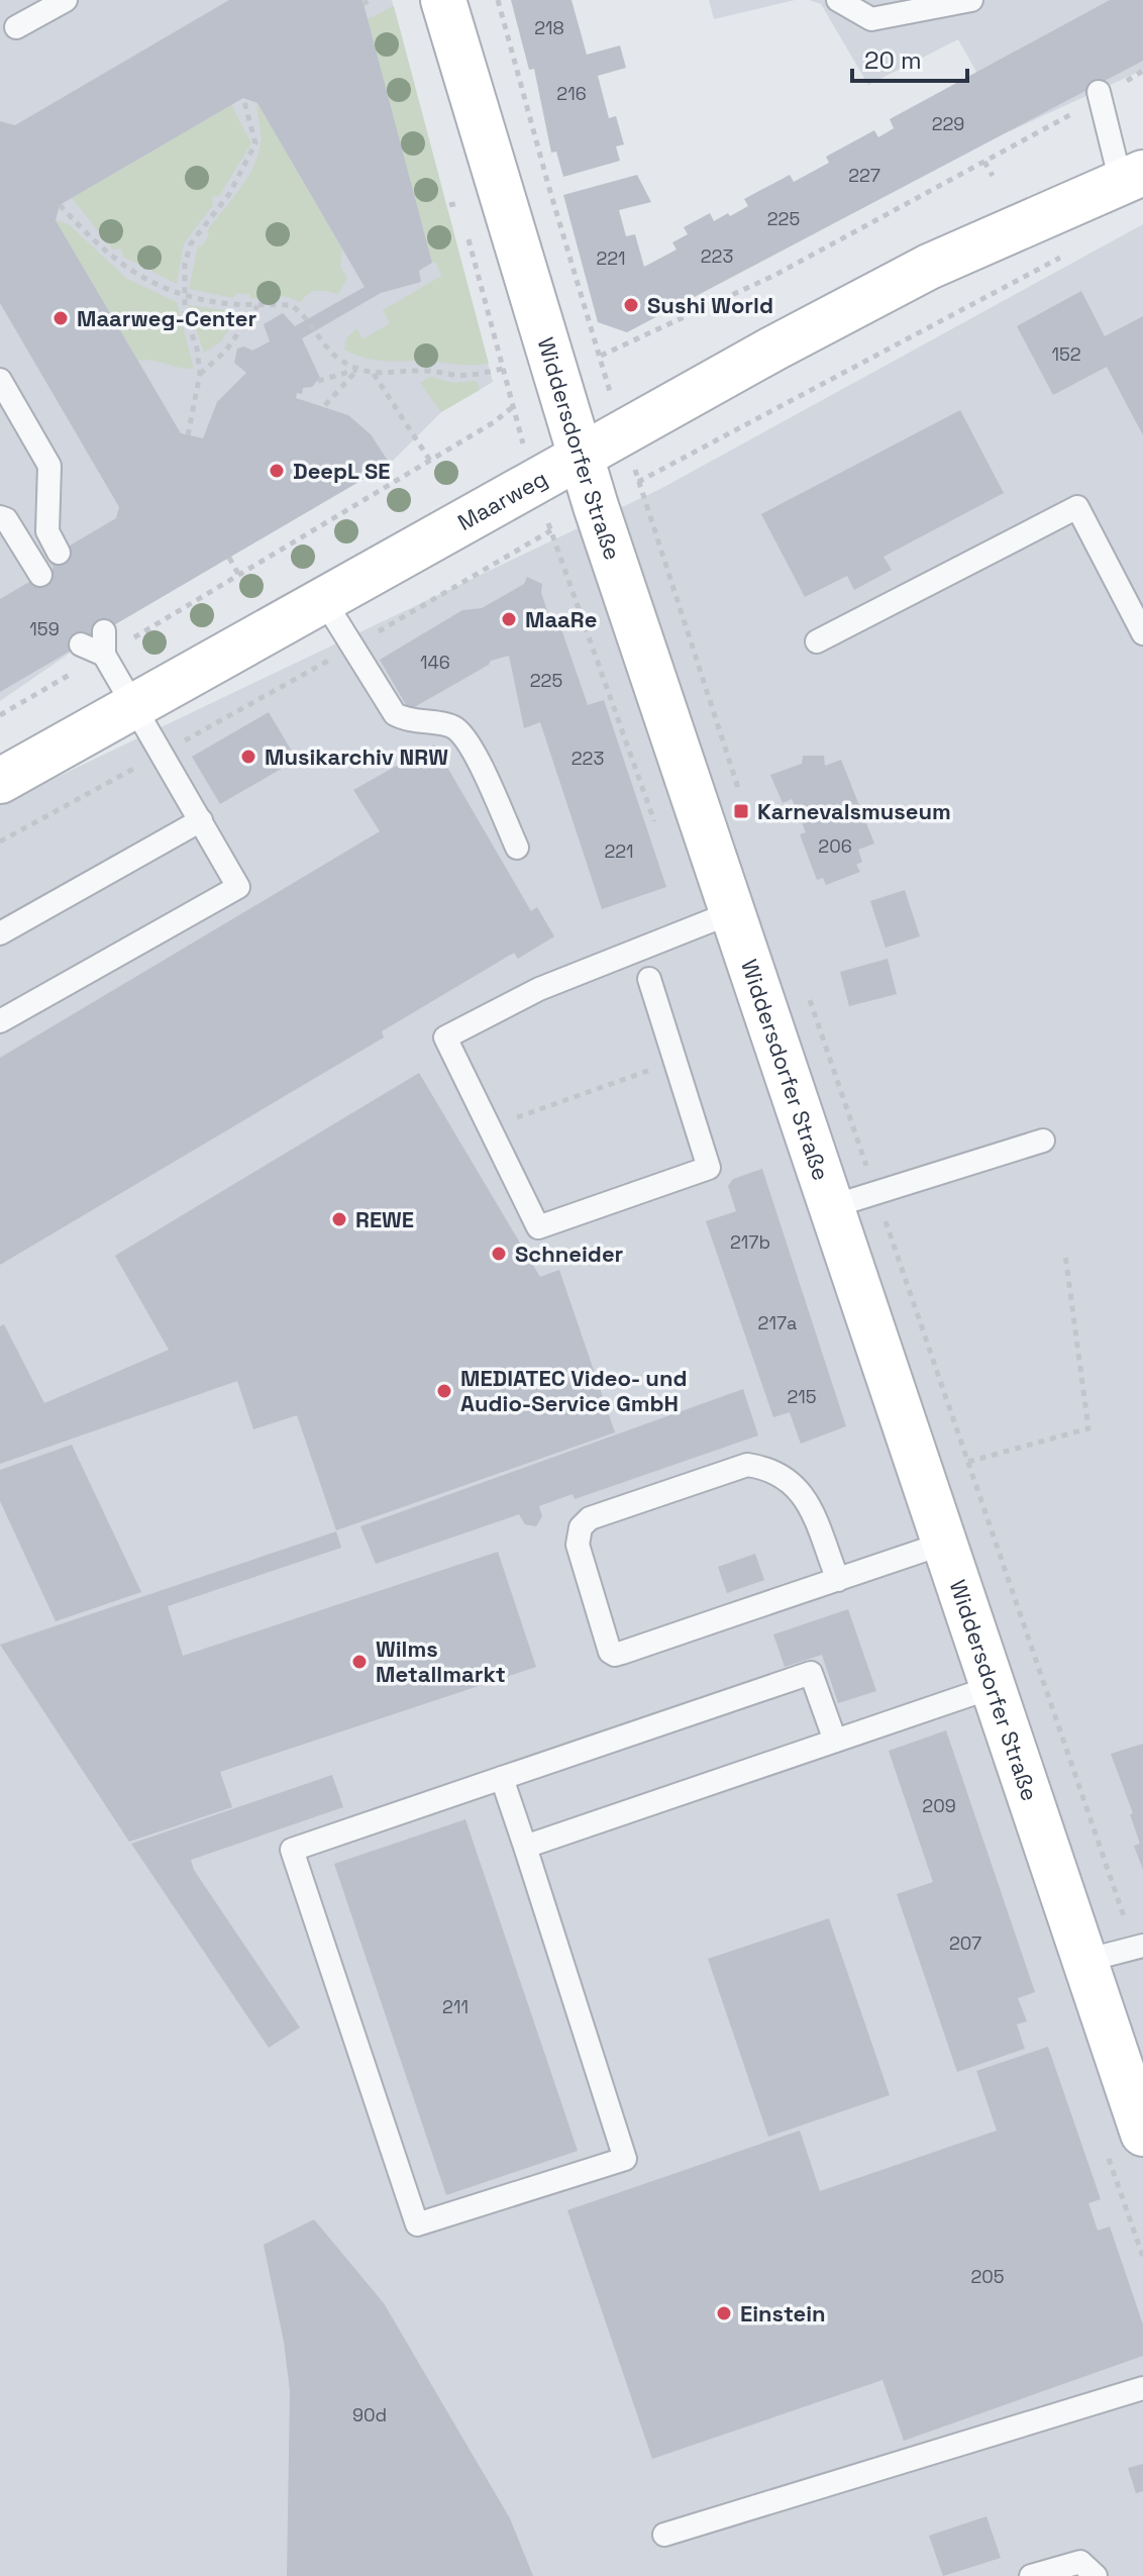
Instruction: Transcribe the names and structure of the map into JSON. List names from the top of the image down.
{
  "streets": {
    "main road": ["Widdersdorfer Straße", "Maarweg"]
  },
  "crossings": [
    ["Widdersdorfer Straße", "Maarweg"]
  ],
  "places": {
    "other": [
      "Sushi World",
      "Maarweg-Center",
      "DeepL SE",
      "MaaRe",
      "Musikarchiv NRW",
      "REWE",
      "Schneider",
      "MEDIATEC Video- und Audio-Service GmbH",
      "Wilms Metallmarkt",
      "Einstein"
    ],
    "transit": ["Karnevalsmuseum"]
  },
  "house_numbers": [
    "218",
    "216",
    "229",
    "227",
    "225",
    "223",
    "221",
    "152",
    "159",
    "146",
    "225",
    "223",
    "206",
    "221",
    "217b",
    "217a",
    "215",
    "209",
    "207",
    "211",
    "205",
    "90d"
  ],
  "scale_bar": "20 m"
}
